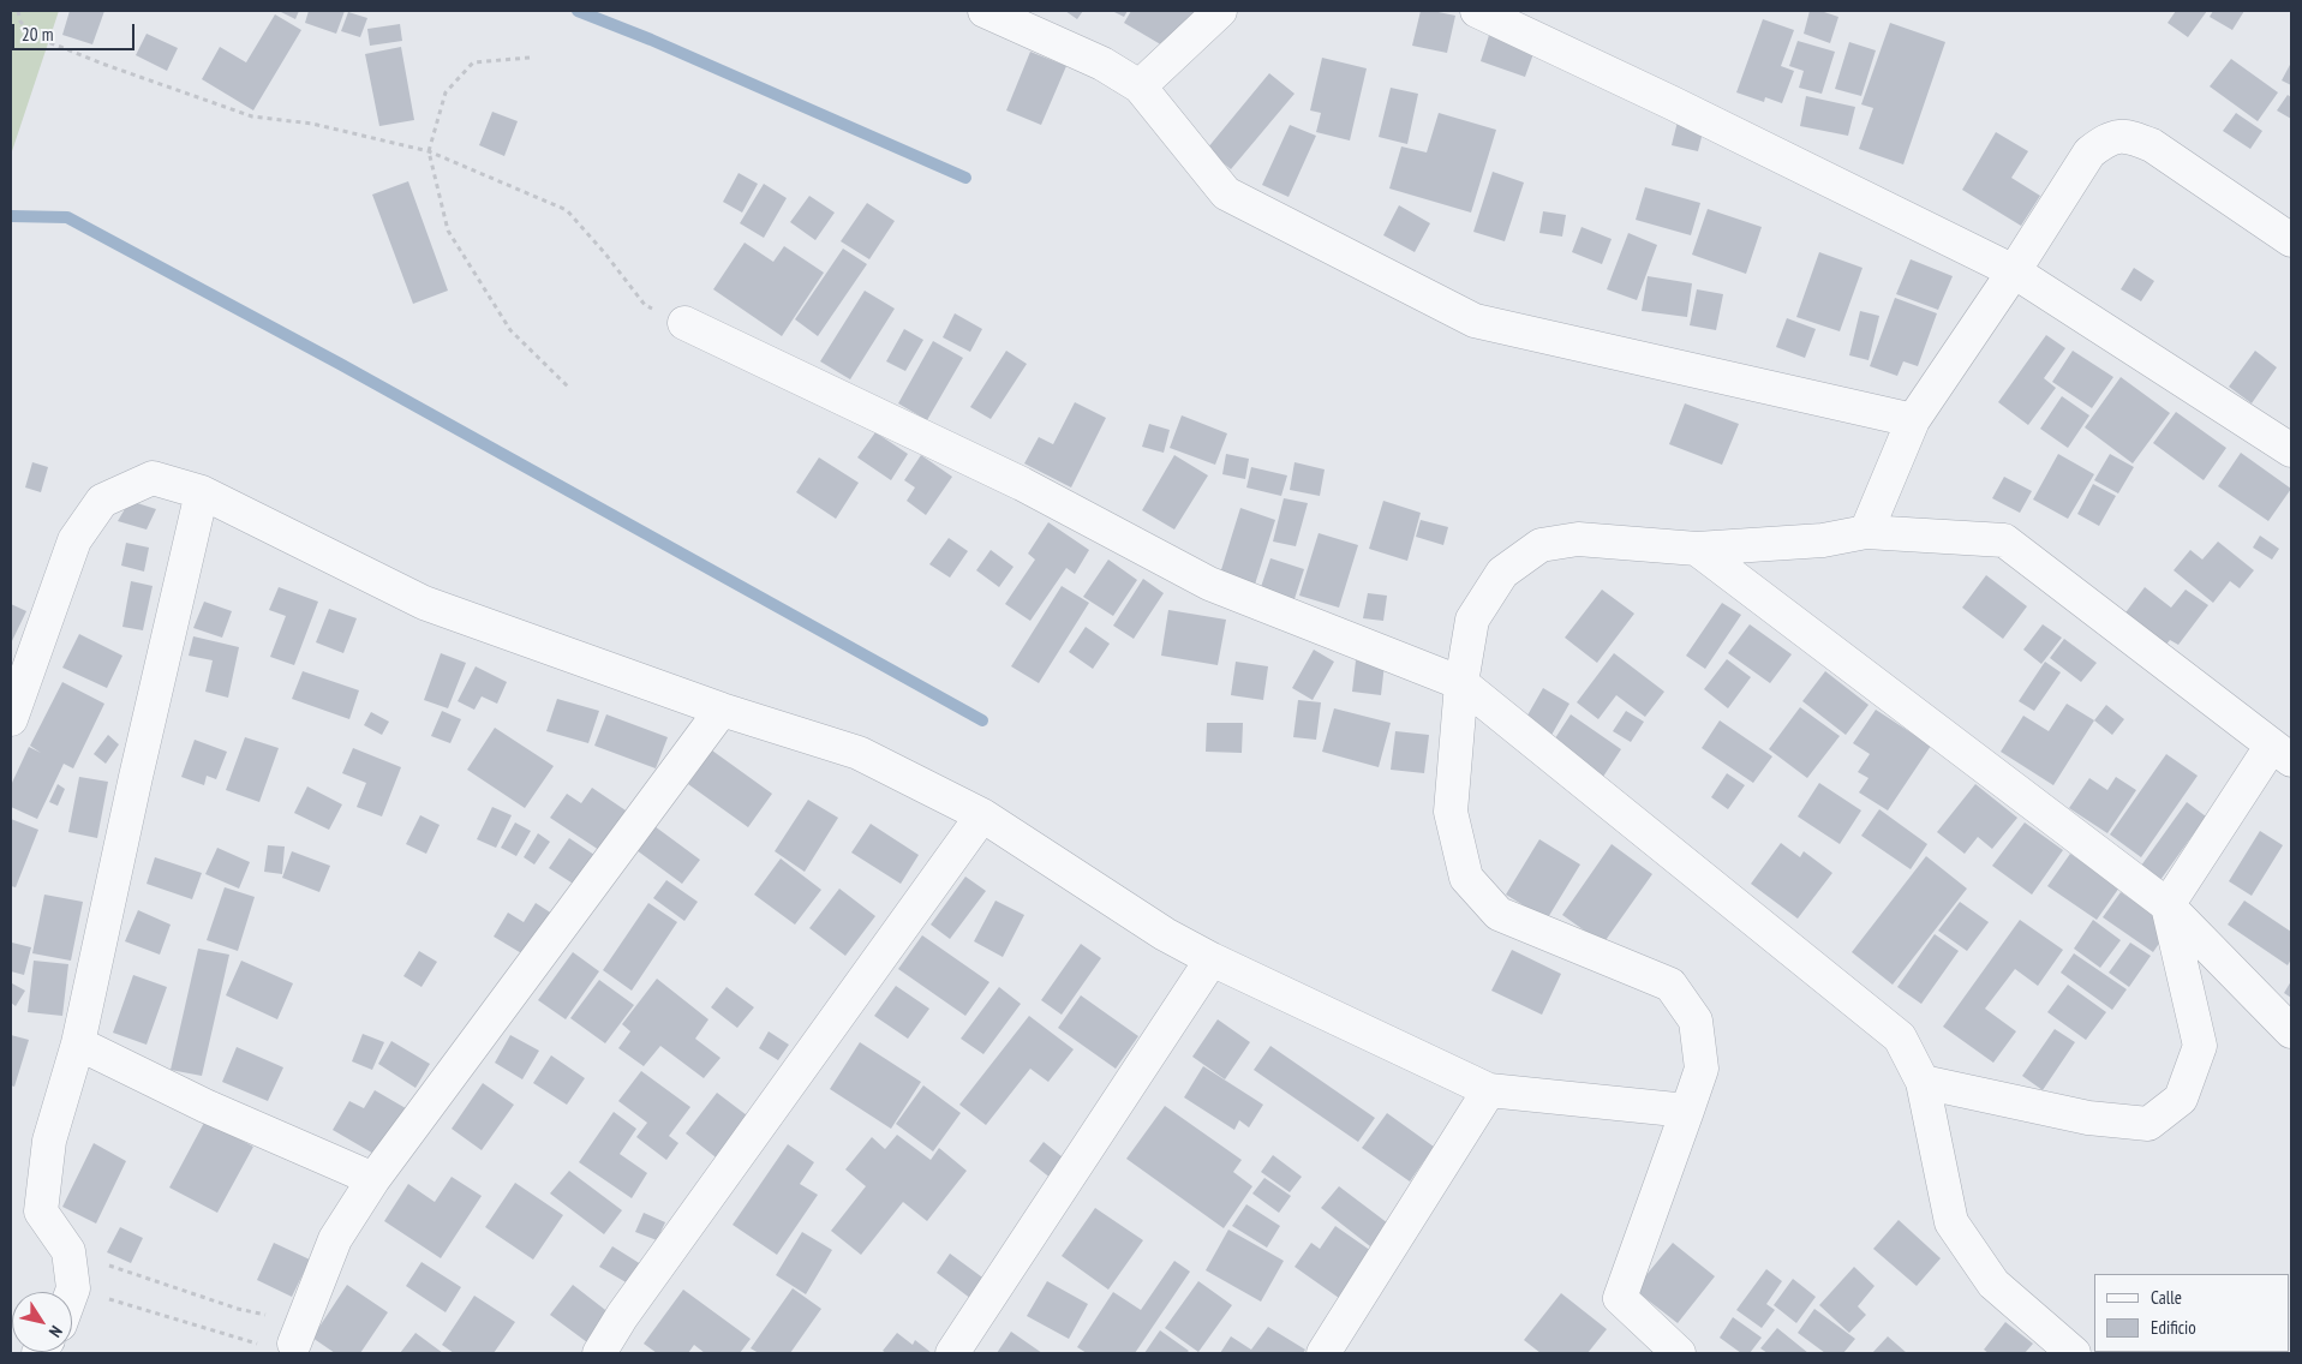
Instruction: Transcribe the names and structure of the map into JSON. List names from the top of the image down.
{
  "legend": ["Calle", "Edificio"],
  "scale_bar": "20 m",
  "north": "bottom right"
}
